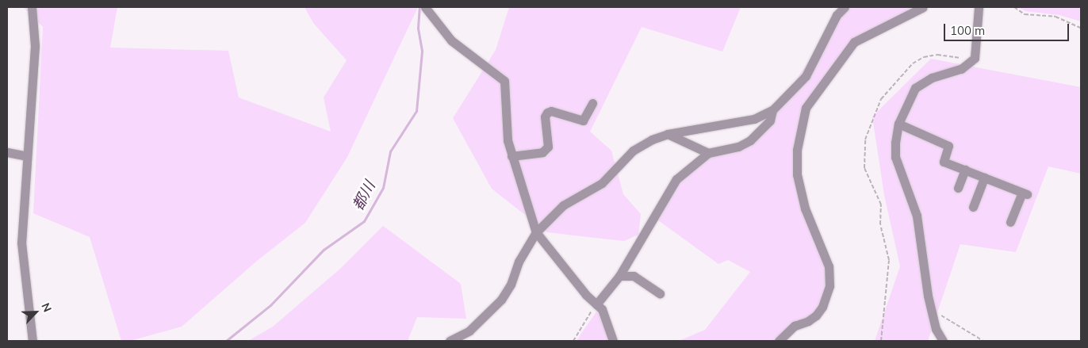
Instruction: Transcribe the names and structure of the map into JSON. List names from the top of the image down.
{
  "water": ["都川"],
  "scale_bar": "100 m",
  "north": "top right"
}
